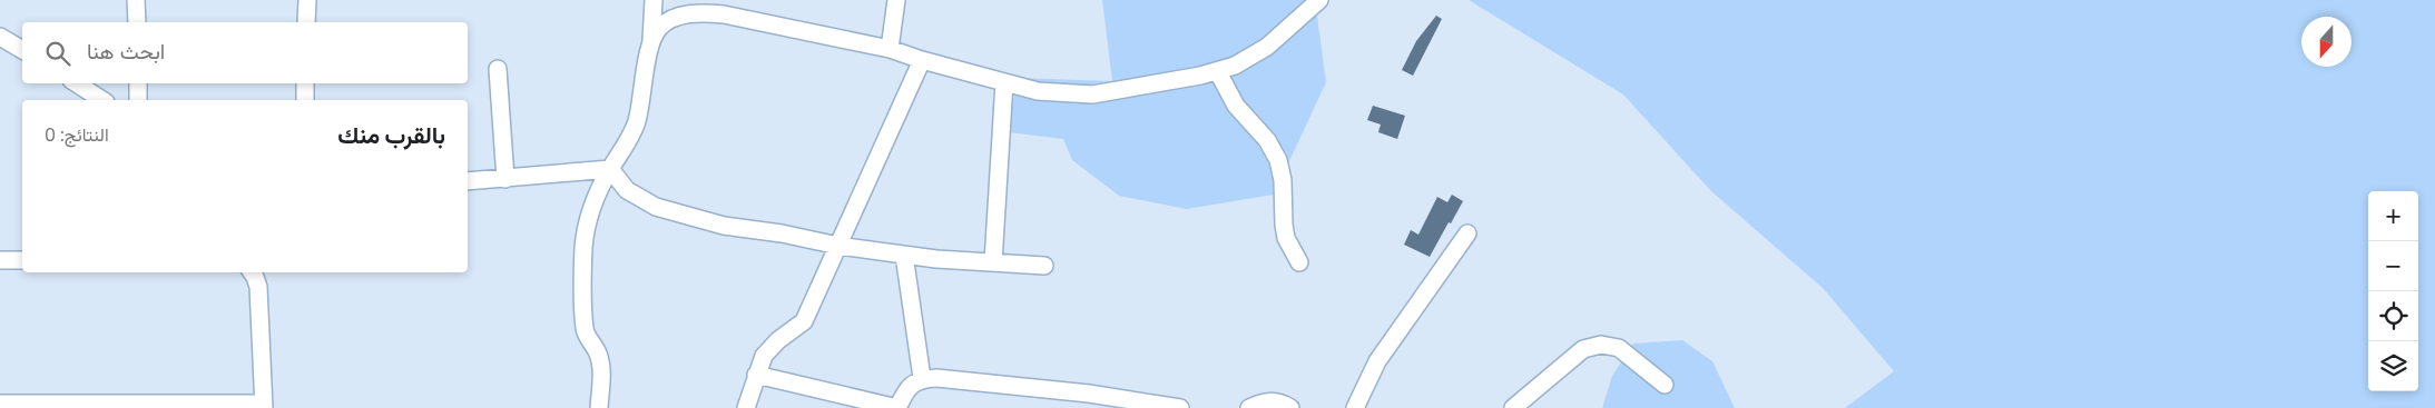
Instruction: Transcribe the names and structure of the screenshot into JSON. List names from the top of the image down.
{
  "north": "bottom",
  "page": {
    "search": "ابحث هنا",
    "heading": ["بالقرب منك", "النتائج: 0"],
    "map_buttons": ["+", "−"]
  }
}
